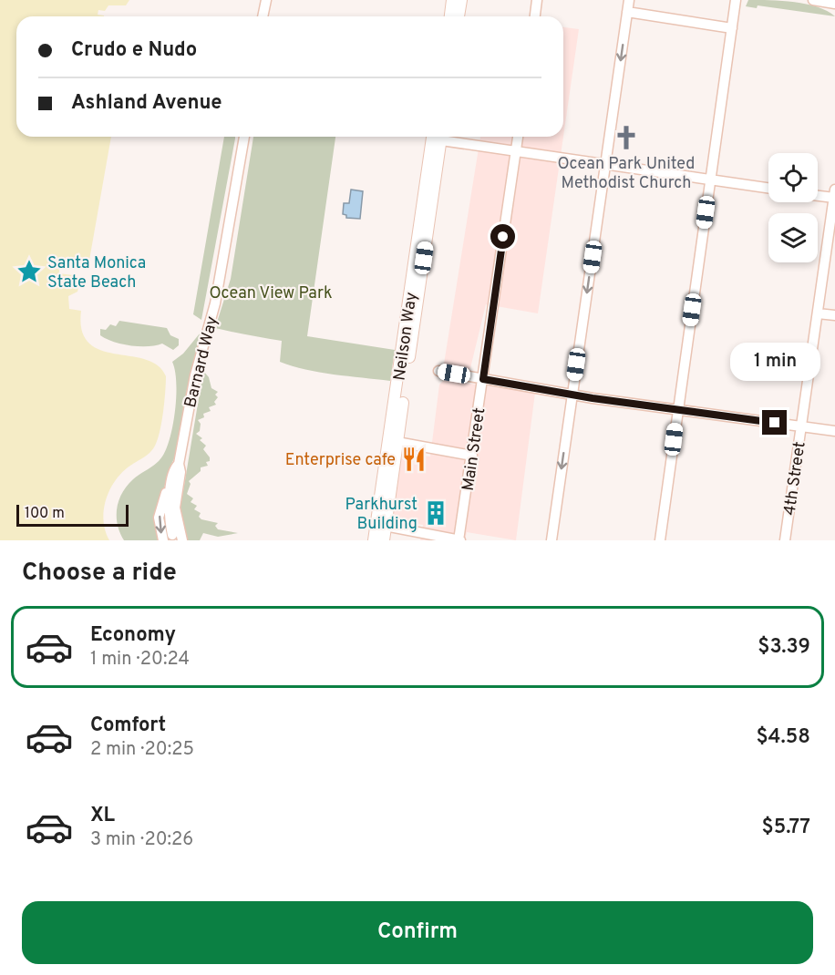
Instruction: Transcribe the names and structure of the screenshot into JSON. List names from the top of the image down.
{
  "streets": {
    "main road": ["Neilson Way"],
    "street": ["Barnard Way", "Main Street", "4th Street"]
  },
  "parks": ["Ocean View Park"],
  "places": {
    "church": ["Ocean Park United Methodist Church"],
    "place": ["Santa Monica State Beach"],
    "restaurant": ["Enterprise cafe"],
    "building": ["Parkhurst Building"]
  },
  "scale_bar": "100 m",
  "page": {
    "banner": ["Crudo e Nudo", "Ashland Avenue"],
    "bubble": "1 min",
    "scale": "100 m",
    "heading": "Choose a ride",
    "list": [
      {
        "name": "Economy",
        "note": "1 min · 20:24",
        "value": "$3.39"
      },
      {
        "name": "Comfort",
        "note": "2 min · 20:25",
        "value": "$4.58"
      },
      {
        "name": "XL",
        "note": "3 min · 20:26",
        "value": "$5.77"
      }
    ],
    "buttons": "Confirm"
  }
}
